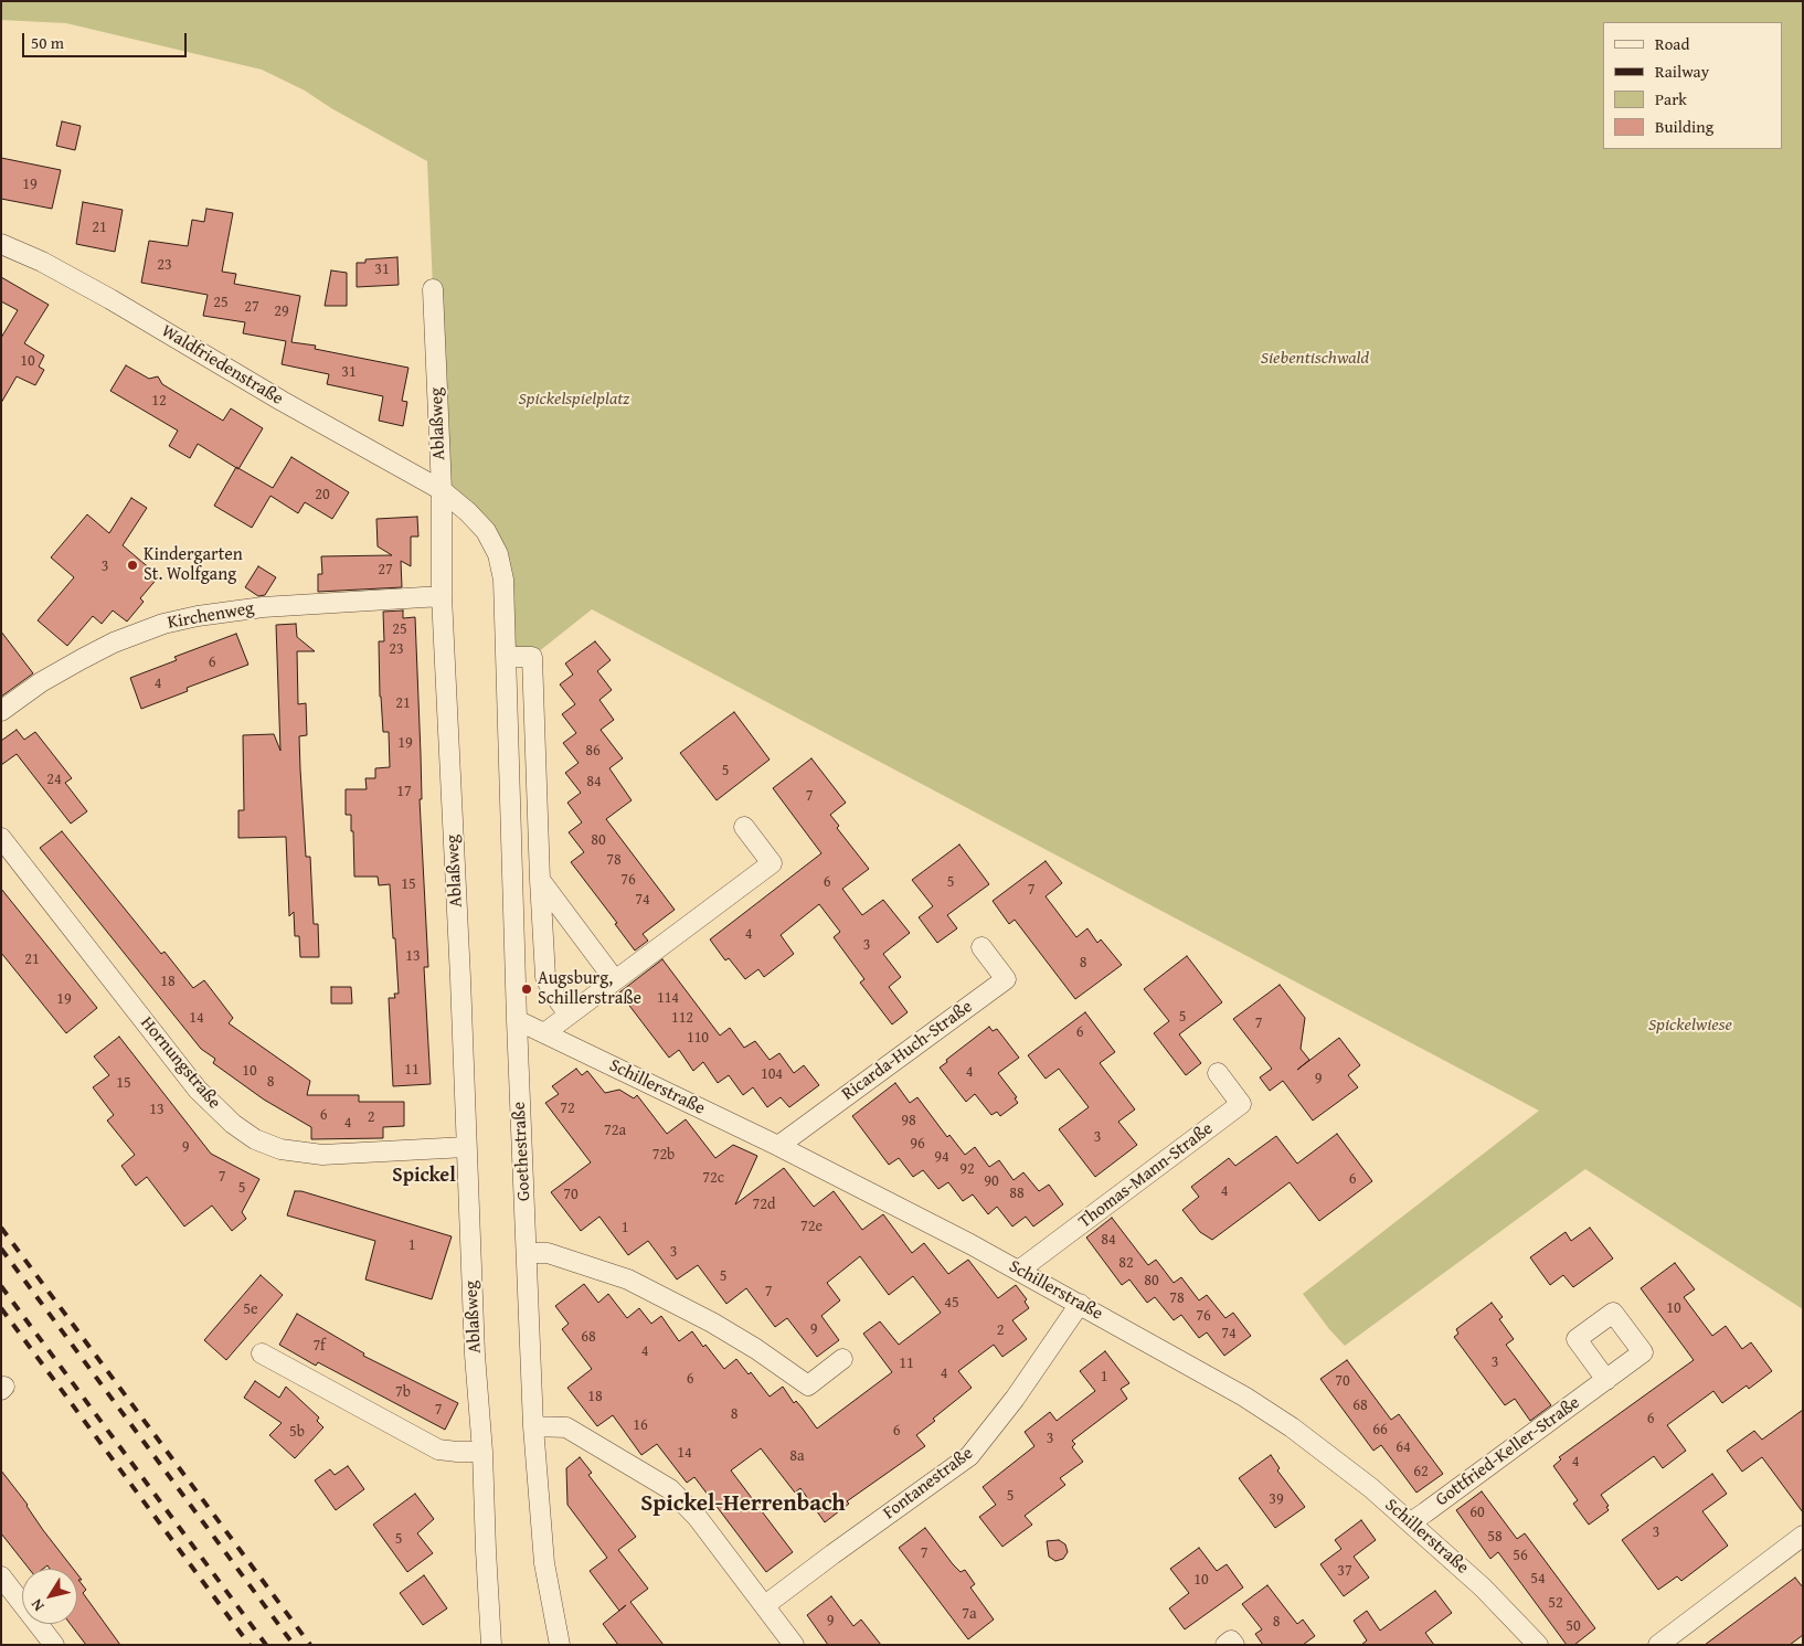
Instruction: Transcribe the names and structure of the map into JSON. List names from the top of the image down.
{
  "streets": {
    "street": [
      "Waldfriedenstraße",
      "Ablaßweg",
      "Kirchenweg",
      "Ricarda-Huch-Straße",
      "Hornungstraße",
      "Schillerstraße",
      "Goethestraße",
      "Thomas-Mann-Straße",
      "Gottfried-Keller-Straße",
      "Fontanestraße"
    ]
  },
  "crossings": [
    ["Waldfriedenstraße", "Ablaßweg"],
    ["Waldfriedenstraße", "Goethestraße"],
    ["Ablaßweg", "Kirchenweg"],
    ["Ablaßweg", "Hornungstraße"],
    ["Ablaßweg", "Goethestraße"],
    ["Ricarda-Huch-Straße", "Schillerstraße"],
    ["Schillerstraße", "Goethestraße"],
    ["Schillerstraße", "Thomas-Mann-Straße"],
    ["Schillerstraße", "Gottfried-Keller-Straße"],
    ["Schillerstraße", "Fontanestraße"]
  ],
  "districts": ["Spickel", "Spickel-Herrenbach"],
  "parks": ["Siebentischwald", "Spickelspielplatz", "Spickelwiese"],
  "places": ["Kindergarten St. Wolfgang", "Augsburg, Schillerstraße"],
  "house_numbers": [
    "19",
    "21",
    "23",
    "31",
    "25",
    "27",
    "29",
    "10",
    "31",
    "12",
    "20",
    "3",
    "27",
    "25",
    "23",
    "6",
    "4",
    "21",
    "19",
    "86",
    "5",
    "24",
    "84",
    "17",
    "7",
    "80",
    "78",
    "76",
    "6",
    "5",
    "15",
    "7",
    "74",
    "4",
    "3",
    "13",
    "21",
    "8",
    "18",
    "114",
    "19",
    "5",
    "14",
    "112",
    "7",
    "6",
    "110",
    "11",
    "10",
    "4",
    "104",
    "9",
    "8",
    "15",
    "72",
    "13",
    "6",
    "2",
    "98",
    "4",
    "72a",
    "3",
    "96",
    "9",
    "72b",
    "94",
    "92",
    "7",
    "72c",
    "6",
    "90",
    "5",
    "4",
    "88",
    "70",
    "72d",
    "72e",
    "1",
    "84",
    "1",
    "3",
    "82",
    "5",
    "80",
    "7",
    "78",
    "45",
    "10",
    "5e",
    "76",
    "9",
    "2",
    "74",
    "68",
    "7f",
    "4",
    "3",
    "11",
    "4",
    "1",
    "6",
    "70",
    "7b",
    "18",
    "68",
    "7",
    "8",
    "6",
    "16",
    "66",
    "6",
    "5b",
    "3",
    "64",
    "14",
    "8a",
    "4",
    "62",
    "5",
    "39",
    "60",
    "3",
    "58",
    "5",
    "7",
    "56",
    "37",
    "54",
    "10",
    "52",
    "7a",
    "9",
    "8",
    "50"
  ],
  "legend": [
    "Road",
    "Railway",
    "Park",
    "Building"
  ],
  "scale_bar": "50 m",
  "north": "bottom left"
}
